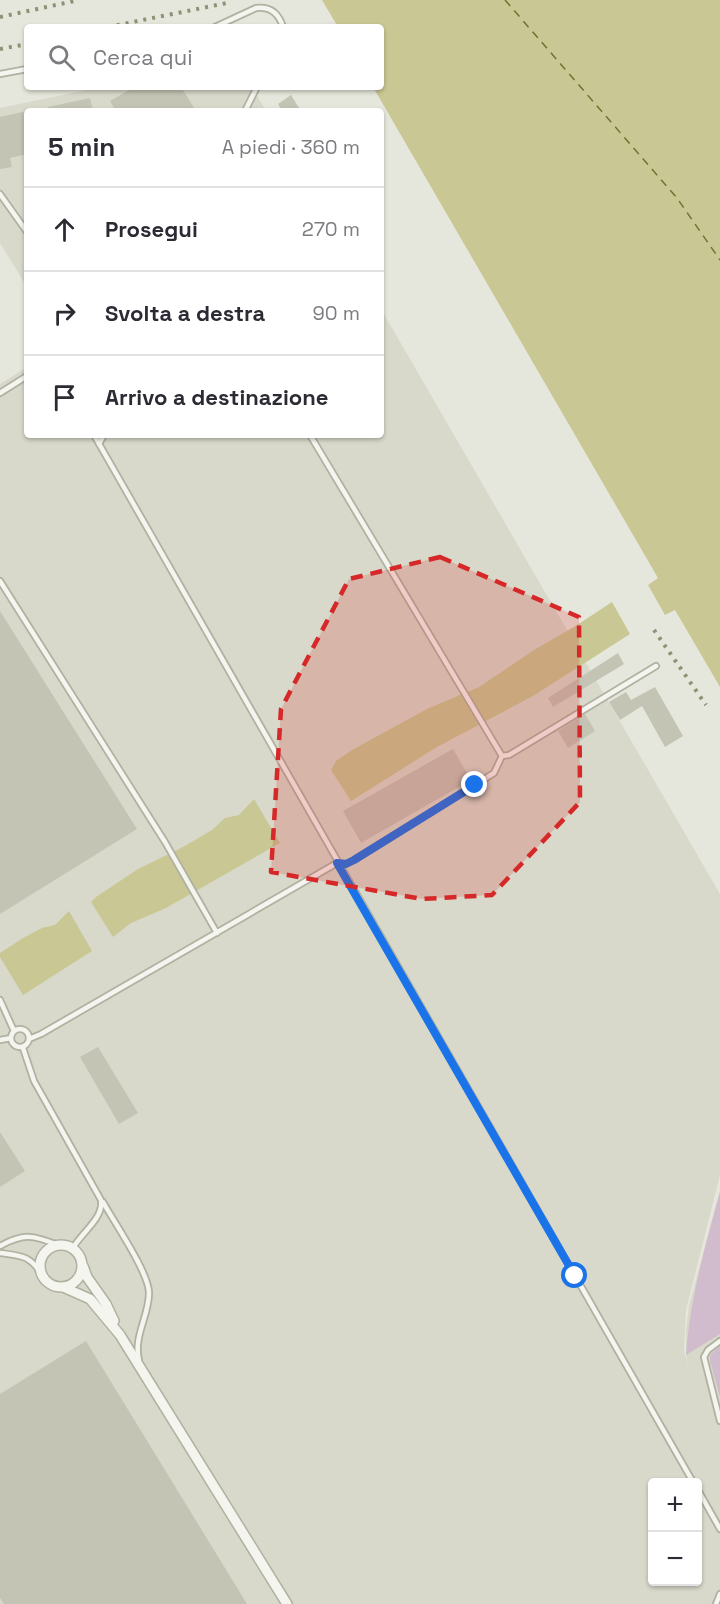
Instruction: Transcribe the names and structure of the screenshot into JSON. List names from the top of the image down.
{
  "page": {
    "search": "Cerca qui",
    "heading": ["5 min", "A piedi · 360 m"],
    "list": [
      ["Prosegui", "270 m"],
      ["Svolta a destra", "90 m"],
      "Arrivo a destinazione"
    ],
    "map_buttons": ["+", "−"]
  }
}
